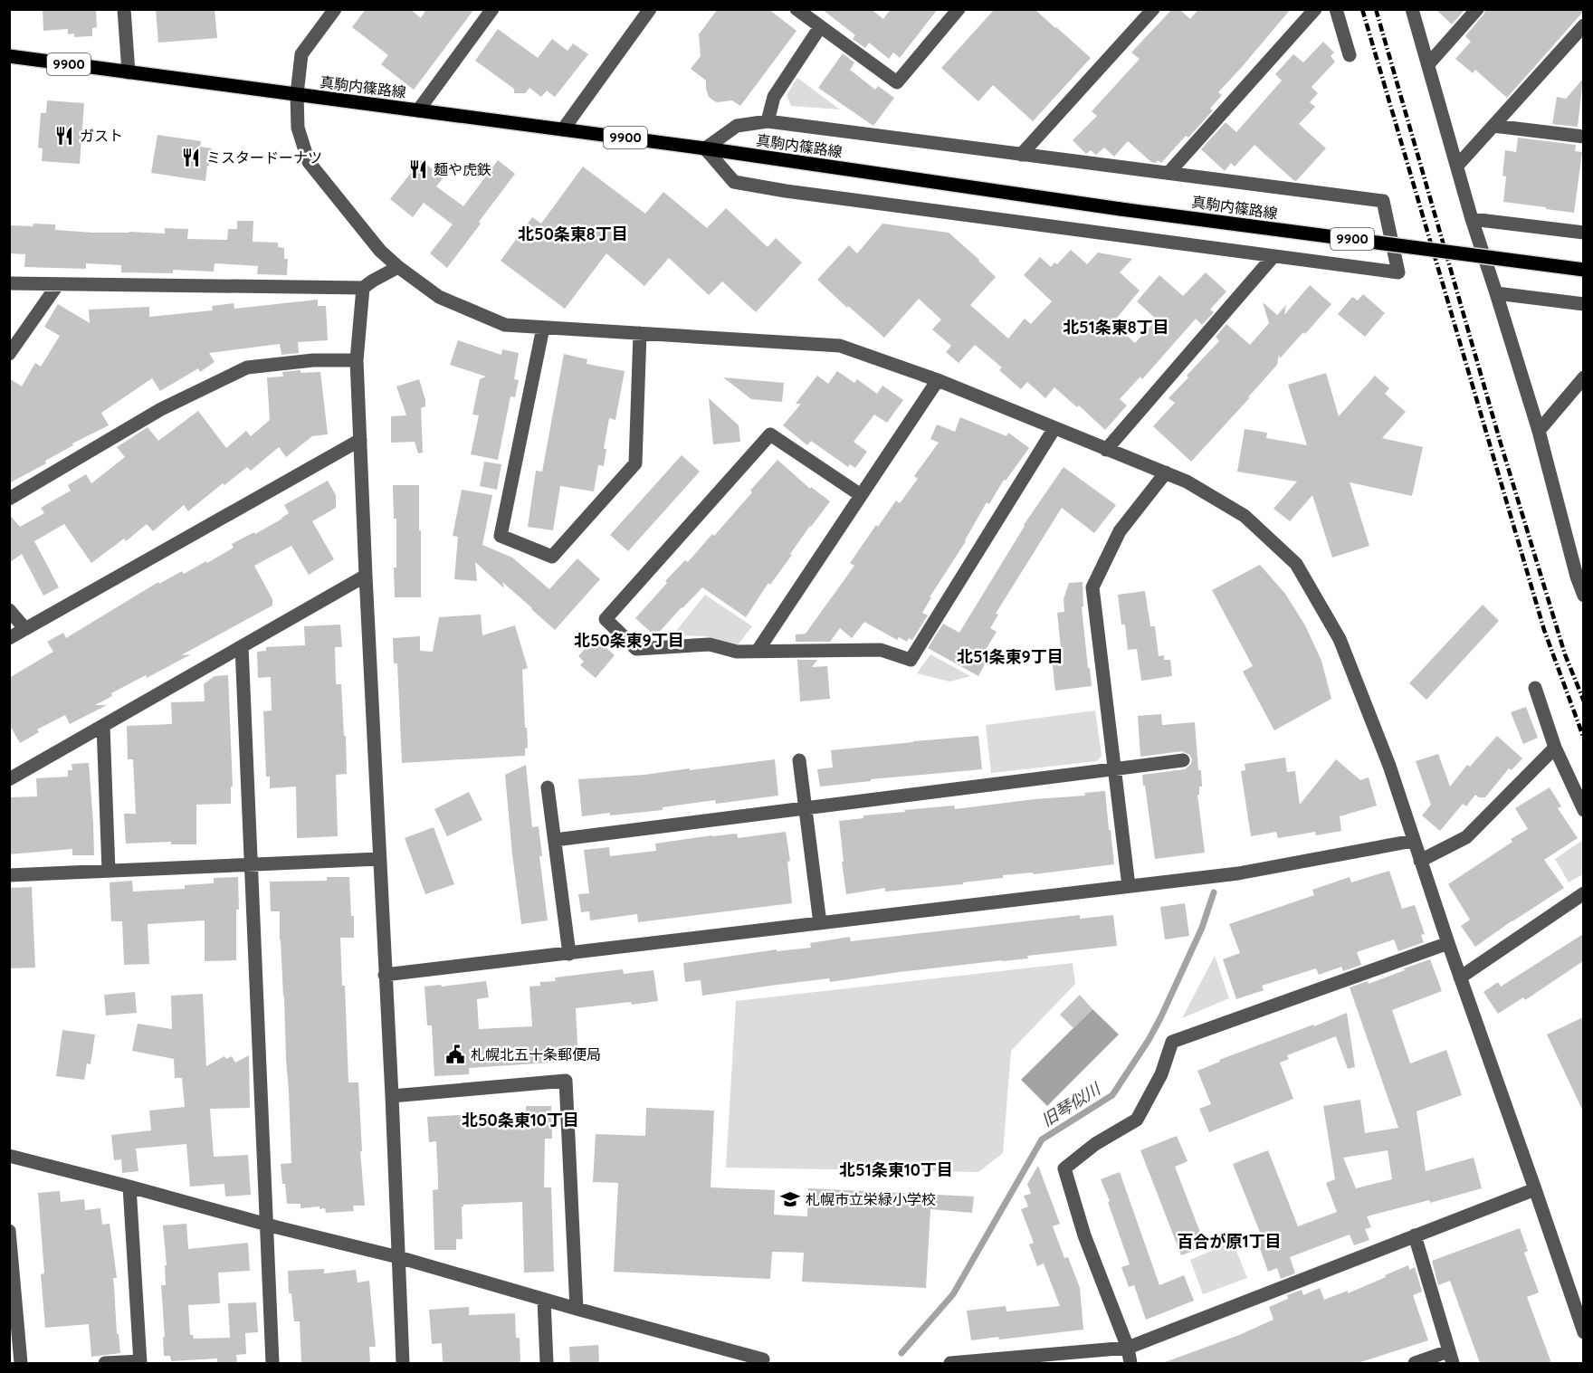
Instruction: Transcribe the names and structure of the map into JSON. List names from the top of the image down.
{
  "streets": {
    "main road": ["9900", "真駒内篠路線"]
  },
  "districts": [
    "北50条東8丁目",
    "北51条東8丁目",
    "北50条東9丁目",
    "北51条東9丁目",
    "北50条東10丁目",
    "北51条東10丁目",
    "百合が原1丁目"
  ],
  "water": ["旧琴似川"],
  "places": {
    "restaurant": ["ガスト", "ミスタードーナツ", "麺や虎鉄"],
    "public building": ["札幌北五十条郵便局"],
    "school or university": ["札幌市立栄緑小学校"]
  }
}
